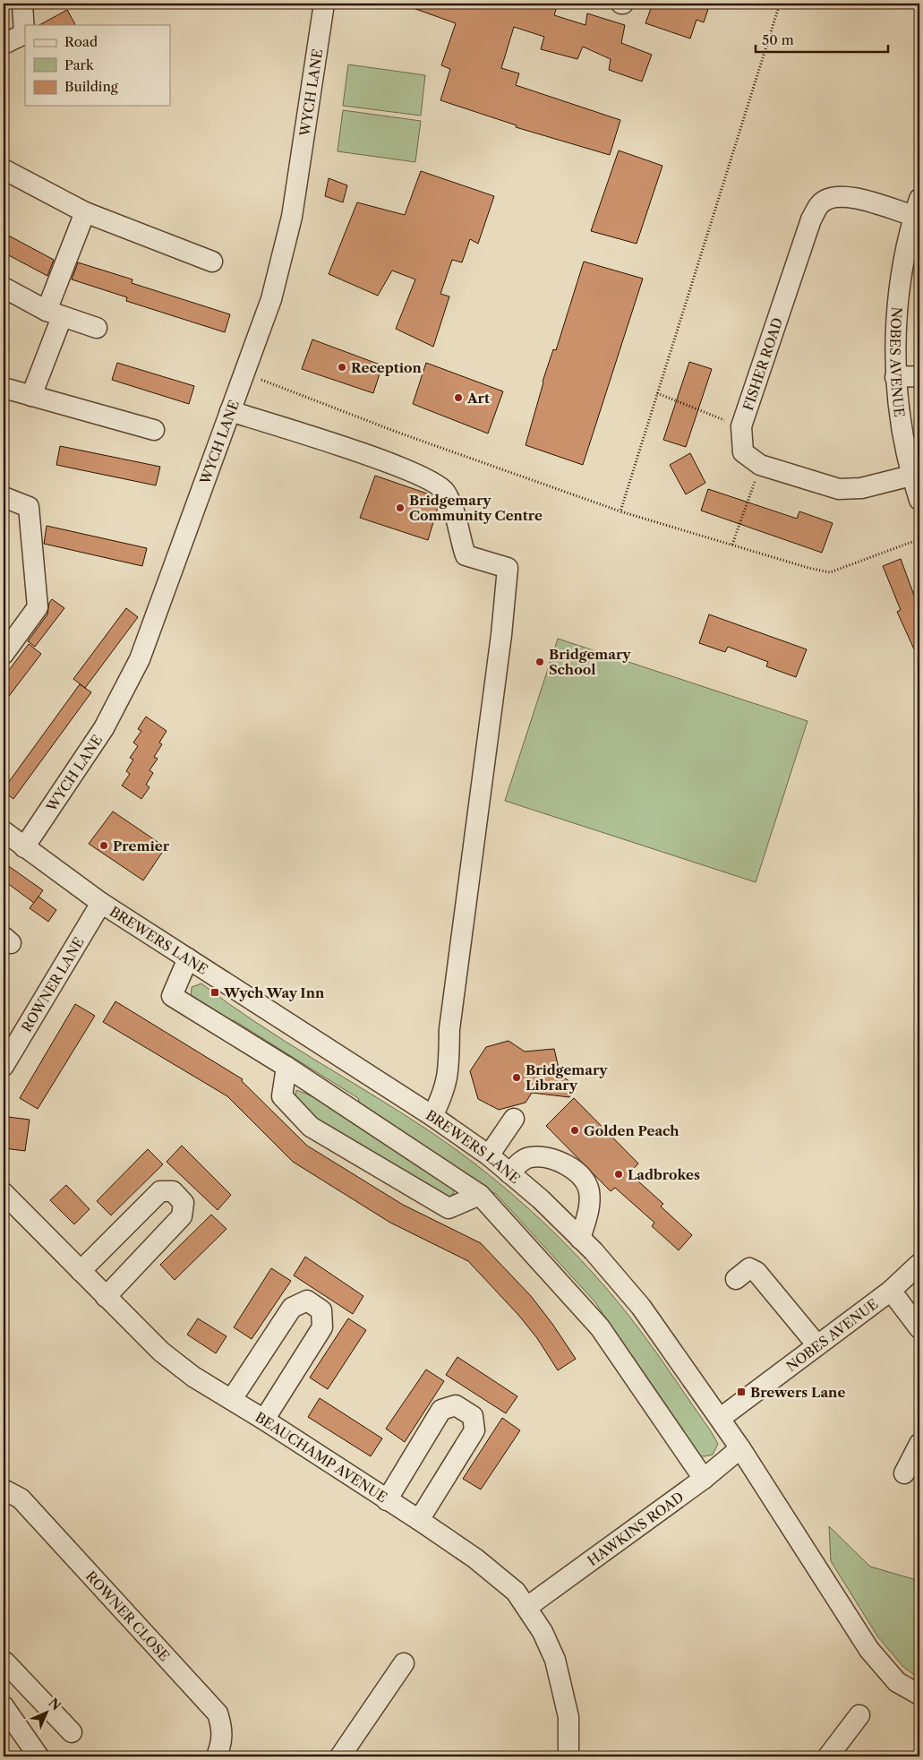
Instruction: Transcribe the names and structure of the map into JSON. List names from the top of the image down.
{
  "streets": {
    "street": [
      "WYCH LANE",
      "NOBES AVENUE",
      "FISHER ROAD",
      "BREWERS LANE",
      "ROWNER LANE",
      "BEAUCHAMP AVENUE",
      "HAWKINS ROAD",
      "ROWNER CLOSE"
    ]
  },
  "crossings": [
    ["WYCH LANE", "BREWERS LANE"],
    ["NOBES AVENUE", "FISHER ROAD"],
    ["NOBES AVENUE", "BREWERS LANE"],
    ["BREWERS LANE", "ROWNER LANE"],
    ["BREWERS LANE", "HAWKINS ROAD"],
    ["BEAUCHAMP AVENUE", "HAWKINS ROAD"]
  ],
  "places": {
    "other": [
      "Reception",
      "Art",
      "Bridgemary Community Centre",
      "Bridgemary School",
      "Premier",
      "Bridgemary Library",
      "Golden Peach",
      "Ladbrokes"
    ],
    "transit": ["Wych Way Inn", "Brewers Lane"]
  },
  "legend": ["Road", "Park", "Building"],
  "scale_bar": "50 m",
  "north": "top right"
}
